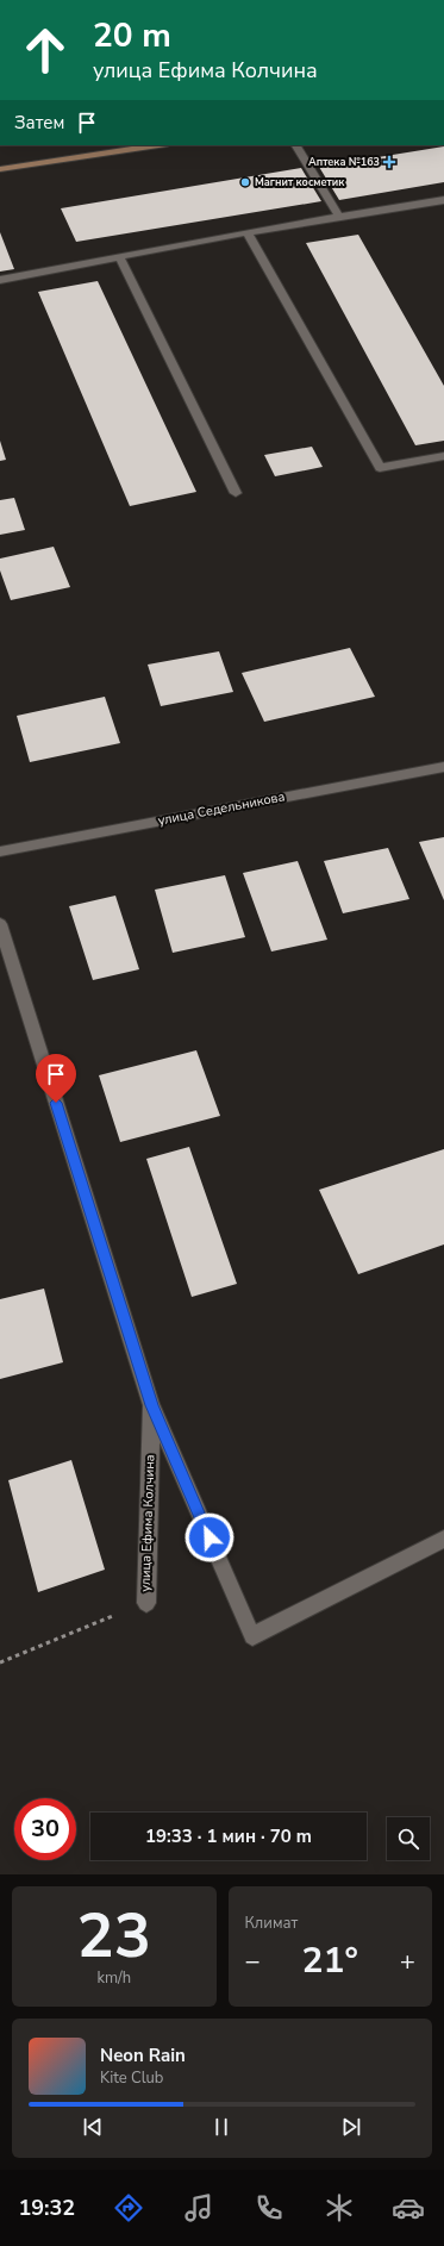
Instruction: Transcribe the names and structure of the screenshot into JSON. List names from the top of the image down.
{
  "streets": {
    "street": ["улица Седельникова", "улица Ефима Колчина"]
  },
  "places": {
    "health": ["Аптека №163"],
    "other": ["Магнит косметик"]
  },
  "page": {
    "turn": ["20 m", "улица Ефима Колчина"],
    "then": "Затем",
    "limit": "30",
    "trip": "19:33 · 1 мин · 70 m",
    "tile": [
      ["23", "km/h"],
      "Климат"
    ],
    "heat": ["−", "21°", "+"],
    "song": ["Neon Rain", "Kite Club"],
    "tabs": "19:32"
  }
}
